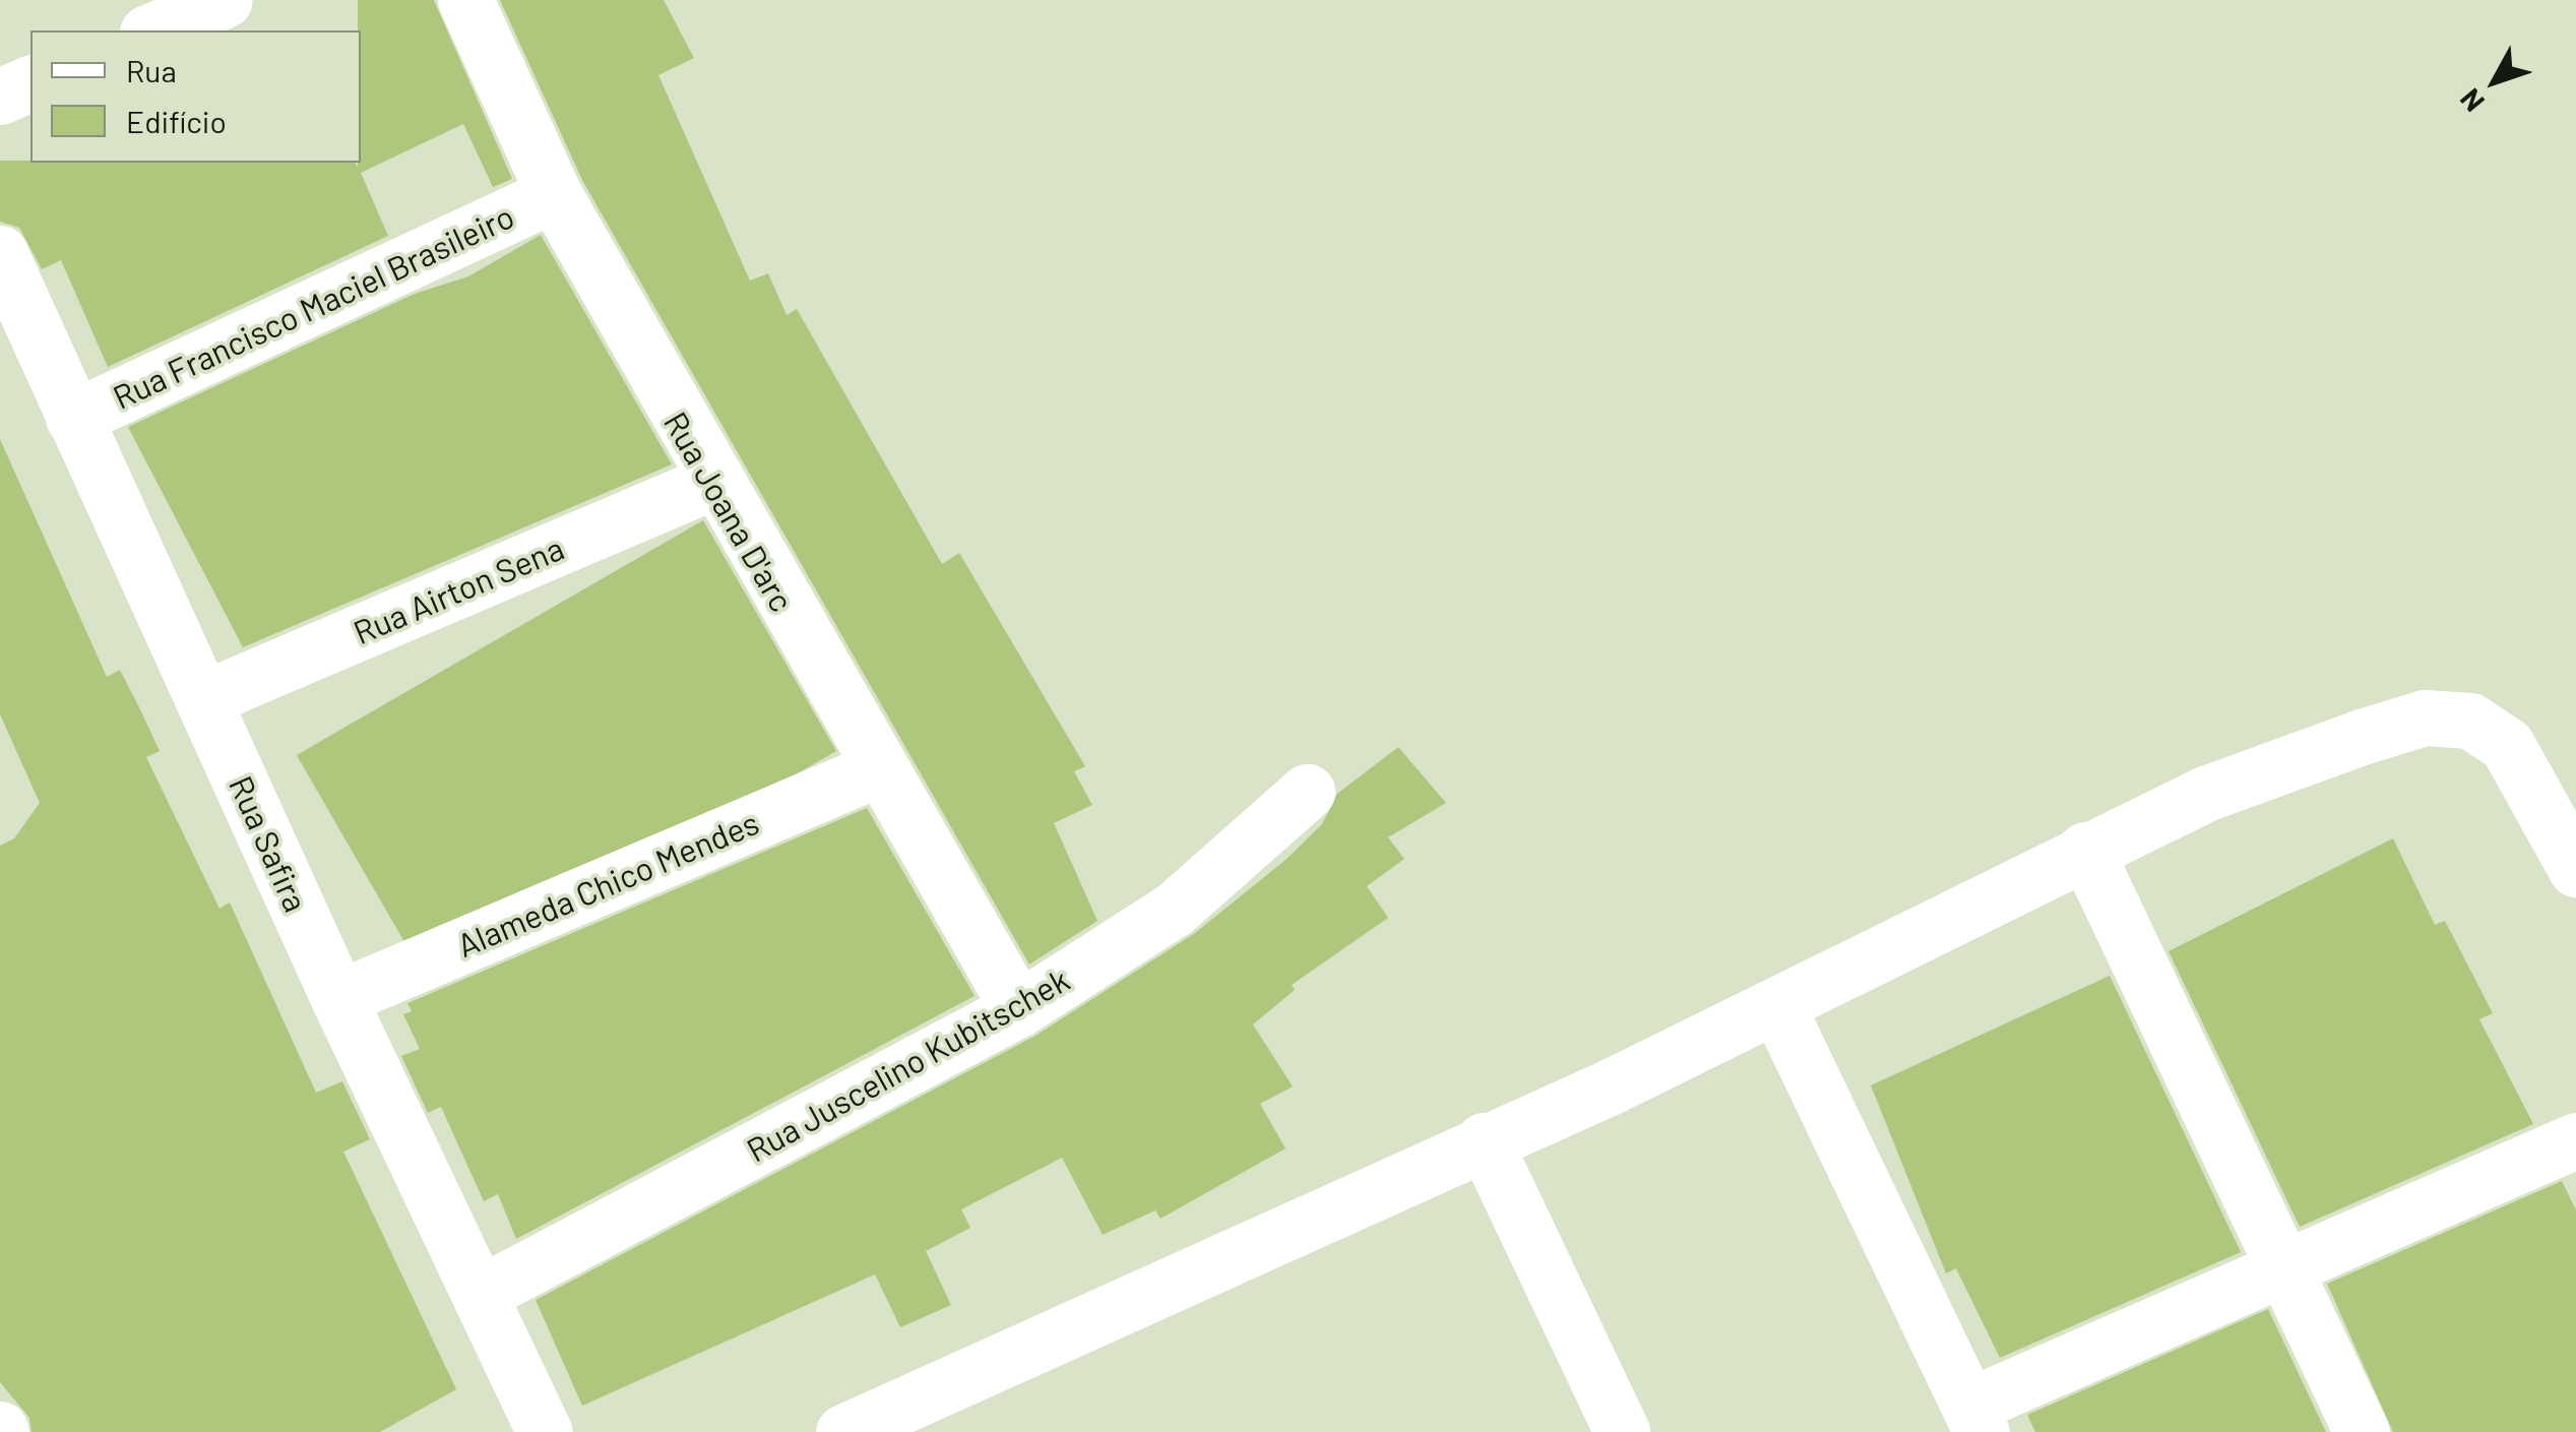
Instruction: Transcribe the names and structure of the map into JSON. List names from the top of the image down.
{
  "streets": {
    "street": [
      "Rua Francisco Maciel Brasileiro",
      "Rua Joana D'arc",
      "Rua Airton Sena",
      "Rua Safira",
      "Alameda Chico Mendes",
      "Rua Juscelino Kubitschek"
    ]
  },
  "crossings": [
    ["Rua Francisco Maciel Brasileiro", "Rua Joana D'arc"],
    ["Rua Francisco Maciel Brasileiro", "Rua Safira"],
    ["Rua Joana D'arc", "Rua Airton Sena"],
    ["Rua Joana D'arc", "Alameda Chico Mendes"],
    ["Rua Joana D'arc", "Rua Juscelino Kubitschek"],
    ["Rua Airton Sena", "Rua Safira"],
    ["Rua Safira", "Alameda Chico Mendes"],
    ["Rua Safira", "Rua Juscelino Kubitschek"]
  ],
  "legend": ["Rua", "Edifício"],
  "north": "bottom left"
}
